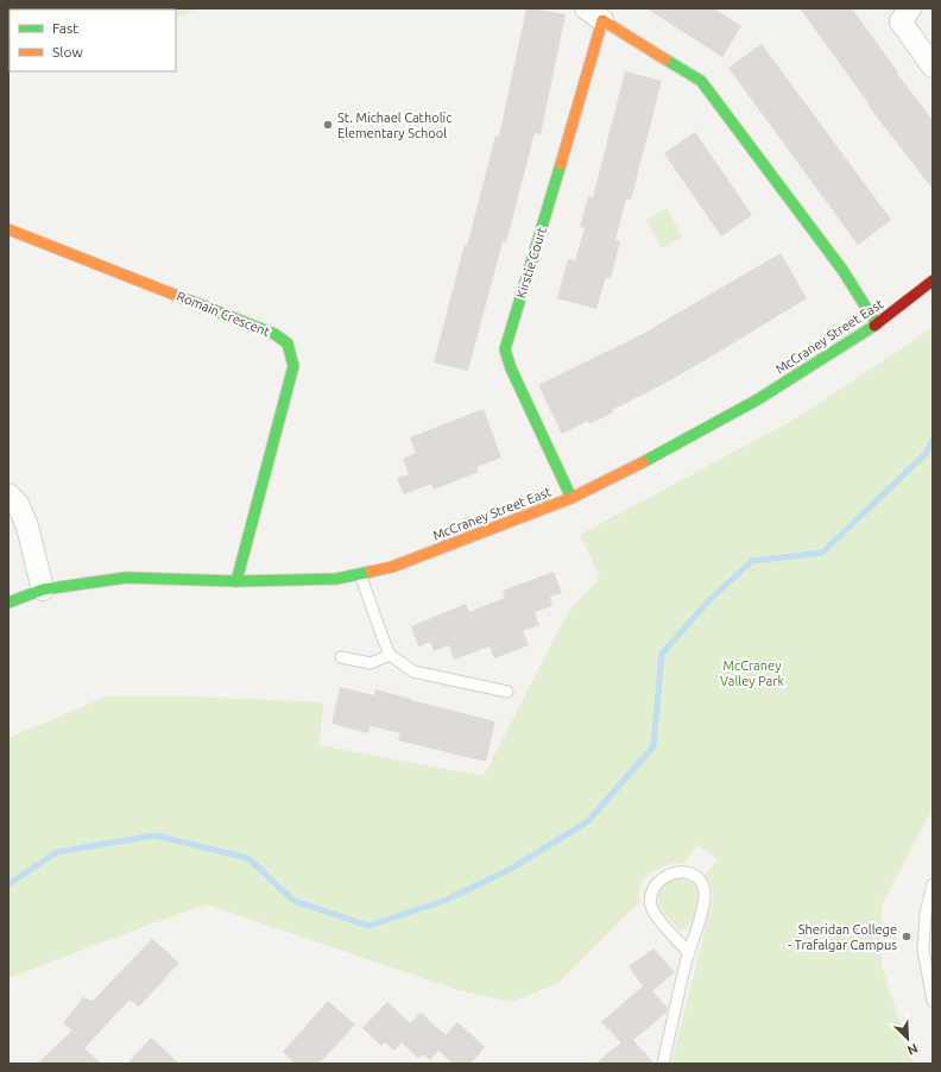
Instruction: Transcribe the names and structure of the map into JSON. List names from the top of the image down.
{
  "streets": {
    "street": ["Kirstie Court", "Romain Crescent", "McCraney Street East"]
  },
  "crossings": [
    ["Kirstie Court", "McCraney Street East"],
    ["Romain Crescent", "McCraney Street East"]
  ],
  "parks": ["McCraney Valley Park"],
  "places": ["St. Michael Catholic Elementary School", "Sheridan College - Trafalgar Campus"],
  "legend": ["Fast", "Slow"],
  "north": "bottom right"
}
